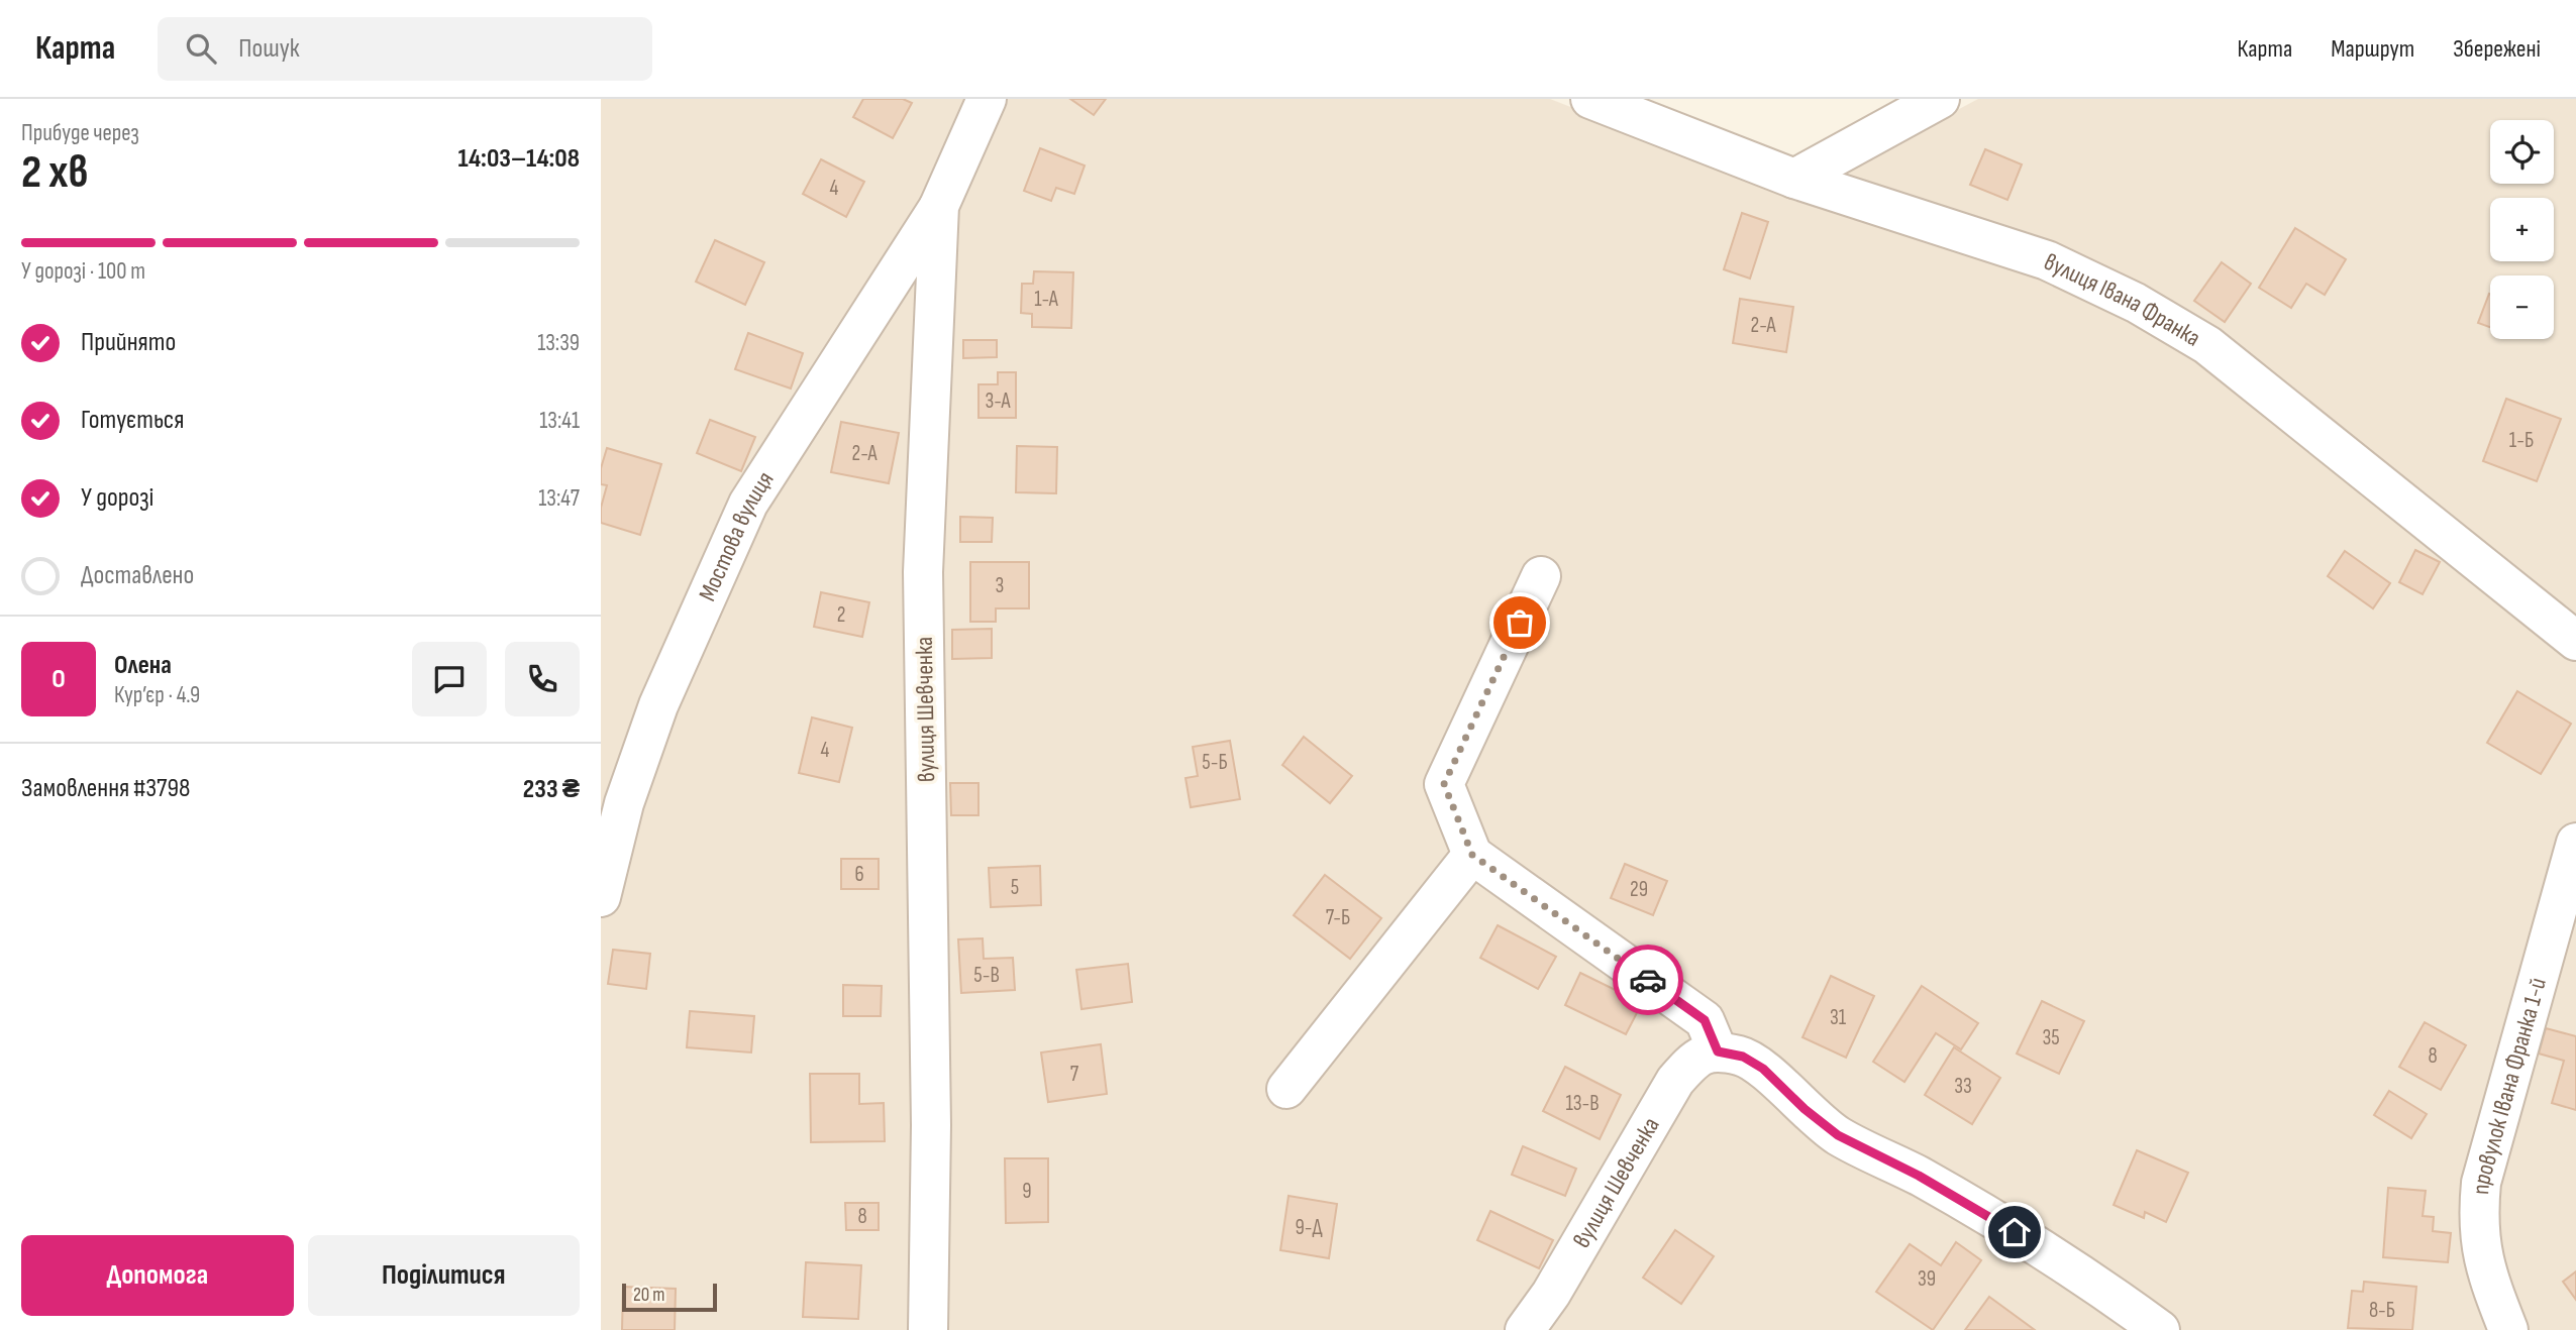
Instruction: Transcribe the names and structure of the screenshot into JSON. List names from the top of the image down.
{
  "streets": {
    "street": [
      "вулиця Івана Франка",
      "Мостова вулиця",
      "вулиця Шевченка",
      "провулок Івана Франка 1-й"
    ]
  },
  "crossings": [
    ["Мостова вулиця", "вулиця Шевченка"]
  ],
  "house_numbers": [
    "4",
    "1-А",
    "2-А",
    "3-А",
    "1-Б",
    "2-А",
    "3",
    "2",
    "4",
    "5-Б",
    "6",
    "5",
    "29",
    "7-Б",
    "5-В",
    "31",
    "35",
    "8",
    "7",
    "33",
    "13-В",
    "9",
    "8",
    "9-Д",
    "39",
    "8-Б"
  ],
  "scale_bar": "20 m",
  "page": {
    "header": "Карта",
    "search": "Пошук",
    "nav": ["Карта", "Маршрут", "Збережені"],
    "heading": ["2 хв", "Прибуде через", "14:03–14:08"],
    "panel": [
      "Олена",
      "Кур’єр · 4.9",
      "Замовлення #3798",
      "233 ₴"
    ],
    "map_buttons": ["+", "−"],
    "bar": "У дорозі · 100 m",
    "list": [
      ["Прийнято", "13:39"],
      ["Готується", "13:41"],
      ["У дорозі", "13:47"],
      "Доставлено"
    ],
    "round": "О",
    "buttons": ["Допомога", "Поділитися"],
    "scale": "20 m"
  }
}
